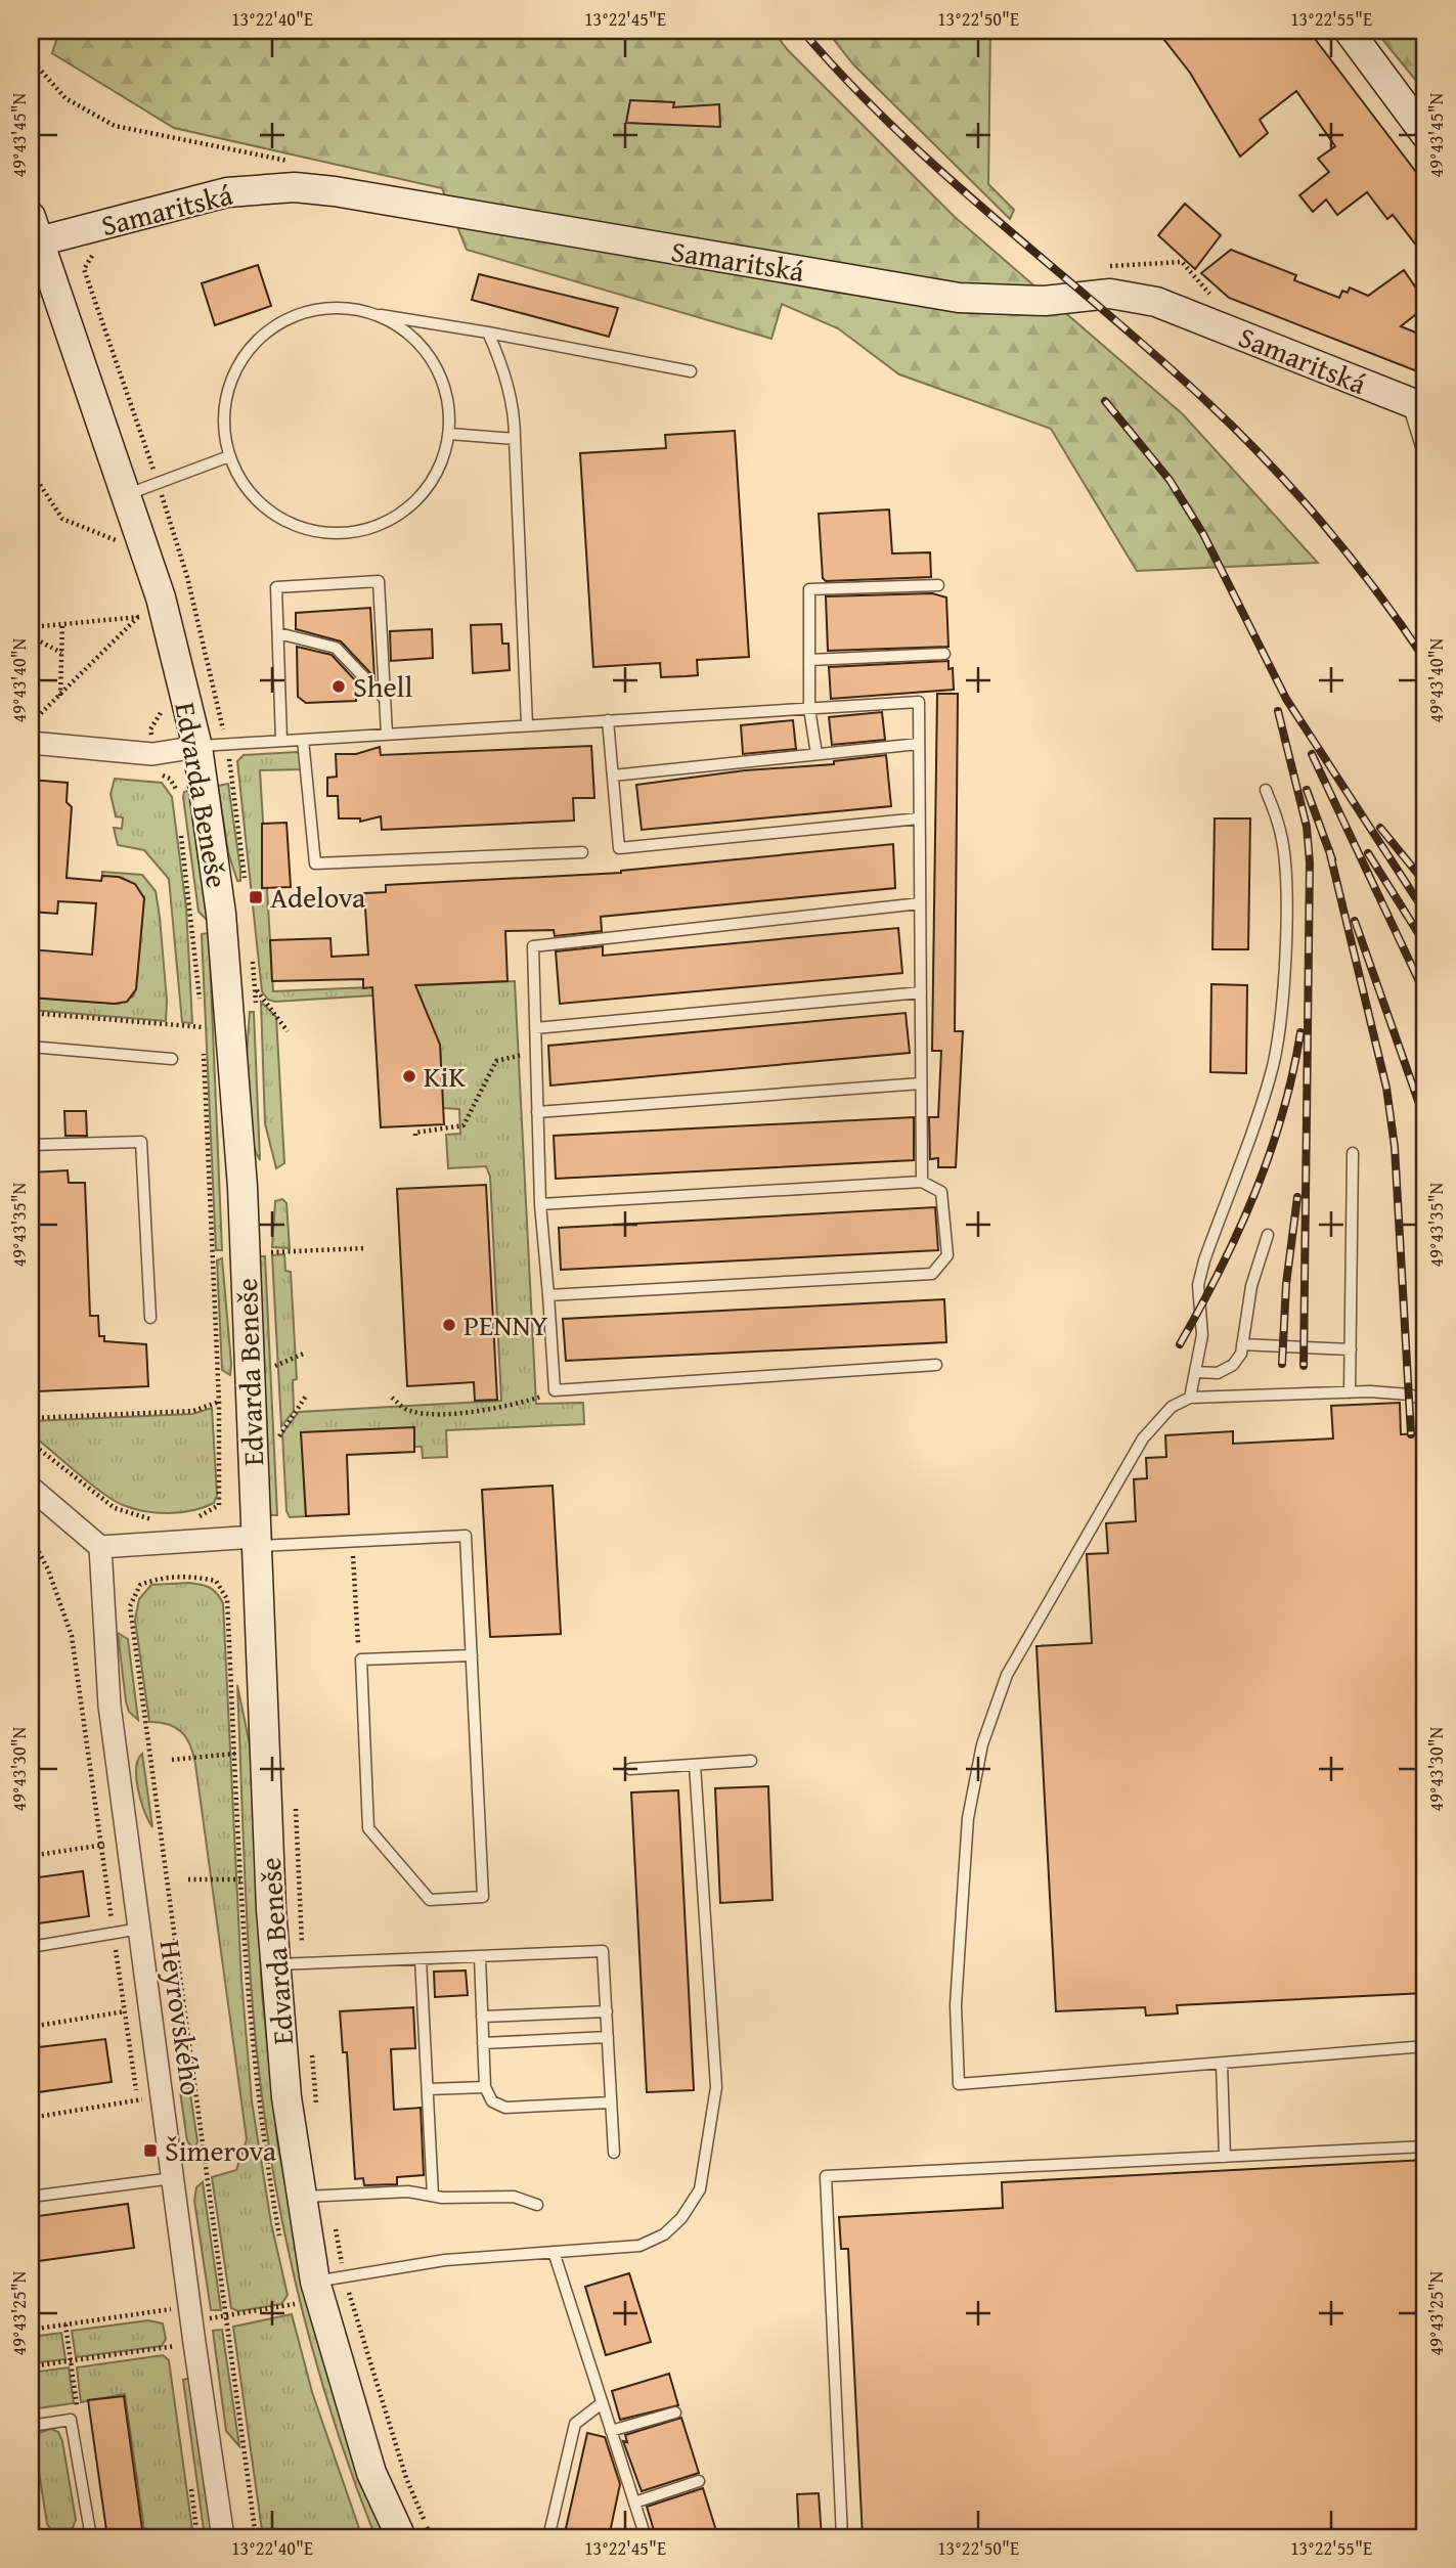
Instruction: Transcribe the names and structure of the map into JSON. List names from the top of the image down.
{
  "streets": {
    "street": ["Samaritská", "Edvarda Beneše", "Heyrovského"]
  },
  "crossings": [
    ["Samaritská", "Edvarda Beneše"]
  ],
  "places": {
    "other": ["Shell", "KiK", "PENNY"],
    "transit": ["Adelova", "Šimerova"]
  },
  "coordinates": [
    "13°22'40\"E",
    "13°22'45\"E",
    "13°22'50\"E",
    "13°22'55\"E",
    "49°43'45\"N",
    "49°43'40\"N",
    "49°43'35\"N",
    "49°43'30\"N",
    "49°43'25\"N"
  ]
}
